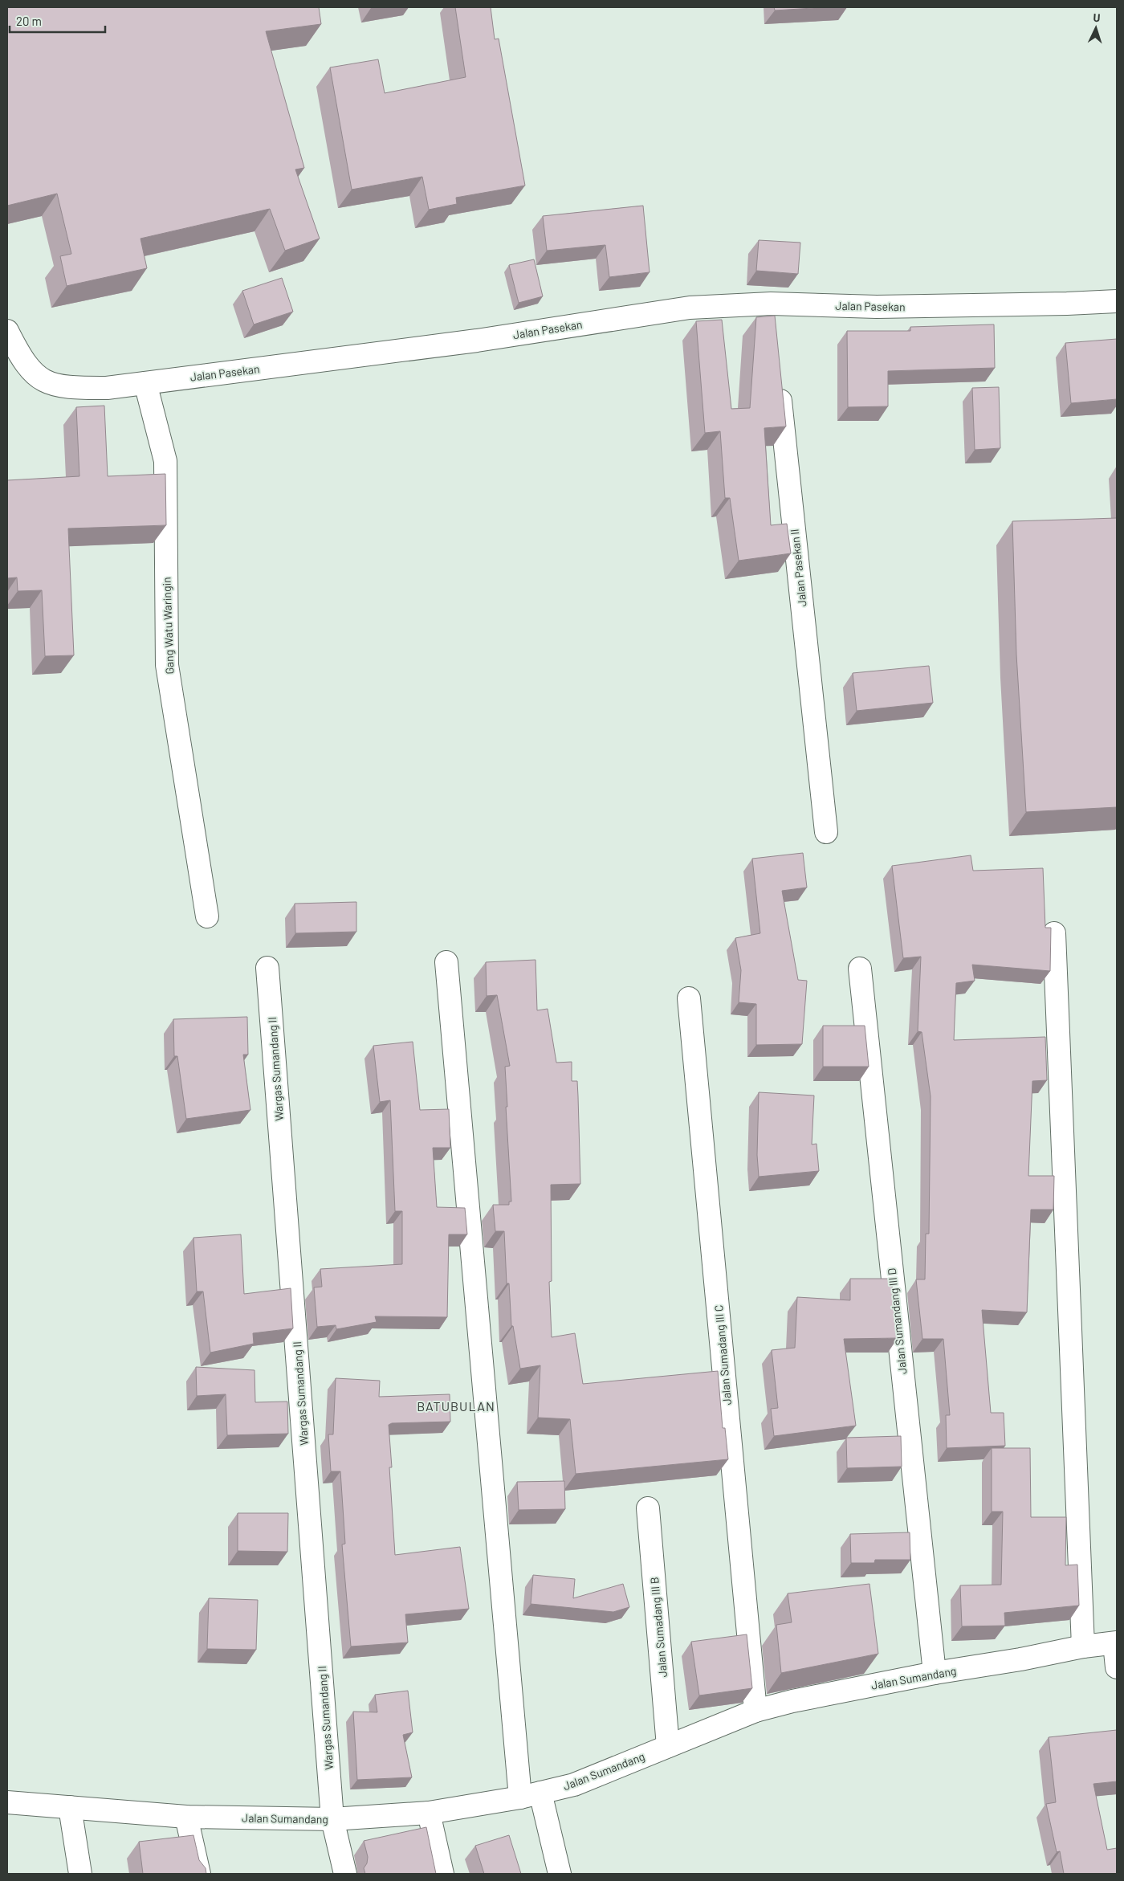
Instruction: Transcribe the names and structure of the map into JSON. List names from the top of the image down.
{
  "streets": {
    "street": [
      "Jalan Pasekan",
      "Jalan Pasekan II",
      "Gang Watu Waringin",
      "Wargas Sumandang II",
      "Jalan Sumandang III D",
      "Jalan Sumadang III C",
      "Jalan Sumadang III B",
      "Jalan Sumandang"
    ]
  },
  "crossings": [
    ["Jalan Pasekan", "Gang Watu Waringin"],
    ["Wargas Sumandang II", "Jalan Sumandang"],
    ["Jalan Sumandang III D", "Jalan Sumandang"],
    ["Jalan Sumadang III C", "Jalan Sumandang"],
    ["Jalan Sumadang III B", "Jalan Sumandang"]
  ],
  "districts": ["BATUBULAN"],
  "scale_bar": "20 m",
  "north": "top"
}
